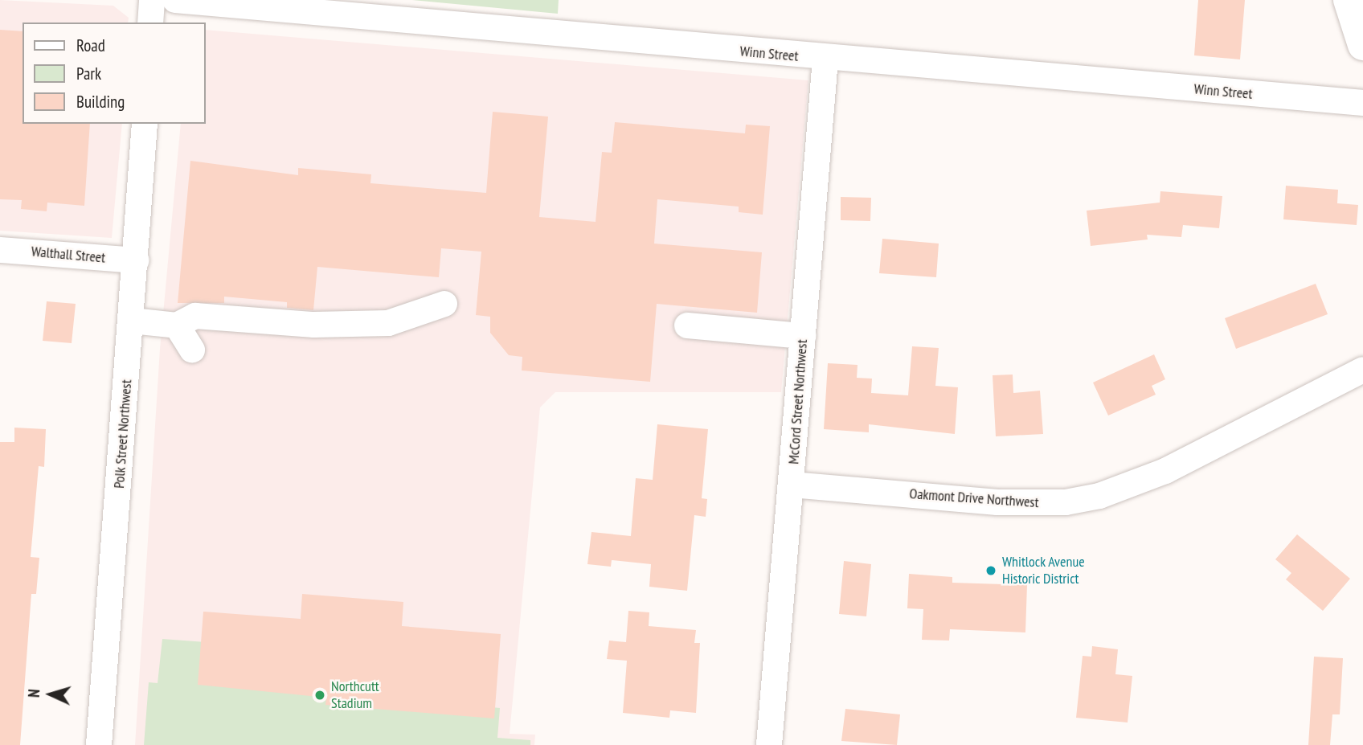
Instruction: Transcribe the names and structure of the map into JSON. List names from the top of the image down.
{
  "streets": {
    "street": [
      "Winn Street",
      "Walthall Street",
      "McCord Street Northwest",
      "Polk Street Northwest",
      "Oakmont Drive Northwest"
    ]
  },
  "crossings": [
    ["Winn Street", "McCord Street Northwest"],
    ["Walthall Street", "Polk Street Northwest"],
    ["McCord Street Northwest", "Oakmont Drive Northwest"]
  ],
  "places": ["Whitlock Avenue Historic District", "Northcutt Stadium"],
  "legend": ["Road", "Park", "Building"],
  "north": "left"
}
